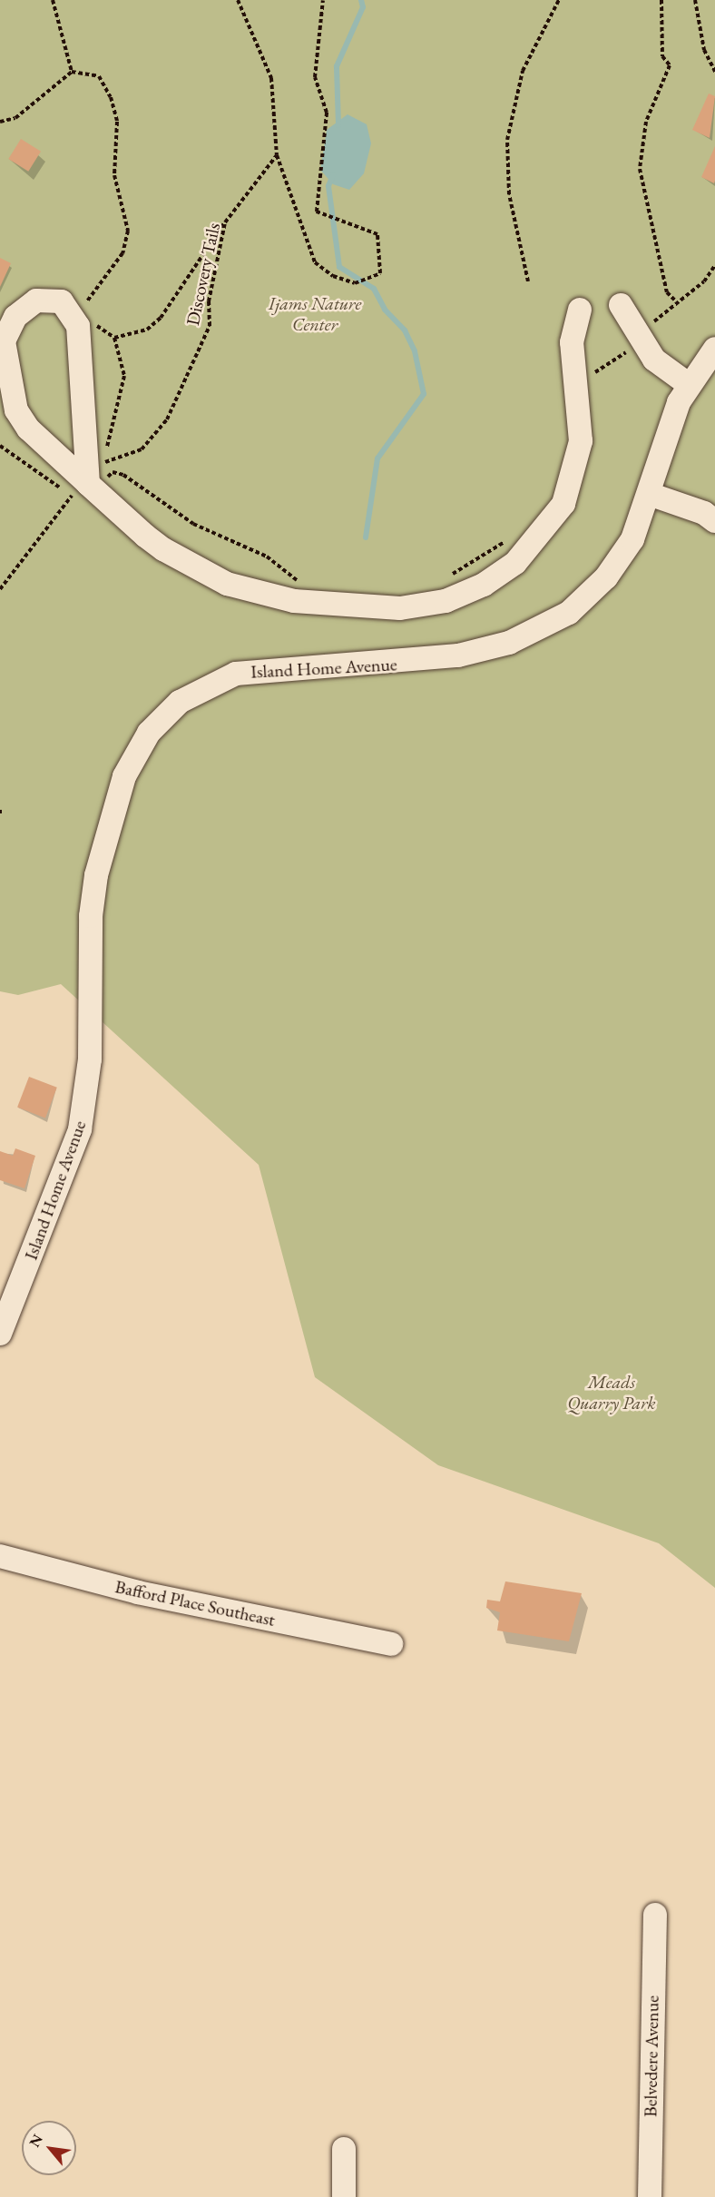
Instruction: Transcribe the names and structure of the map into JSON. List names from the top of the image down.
{
  "streets": {
    "street": ["Island Home Avenue", "Bafford Place Southeast", "Belvedere Avenue"],
    "path": ["Discovery Tails"]
  },
  "parks": ["Ijams Nature Center", "Meads Quarry Park"],
  "north": "top left"
}
